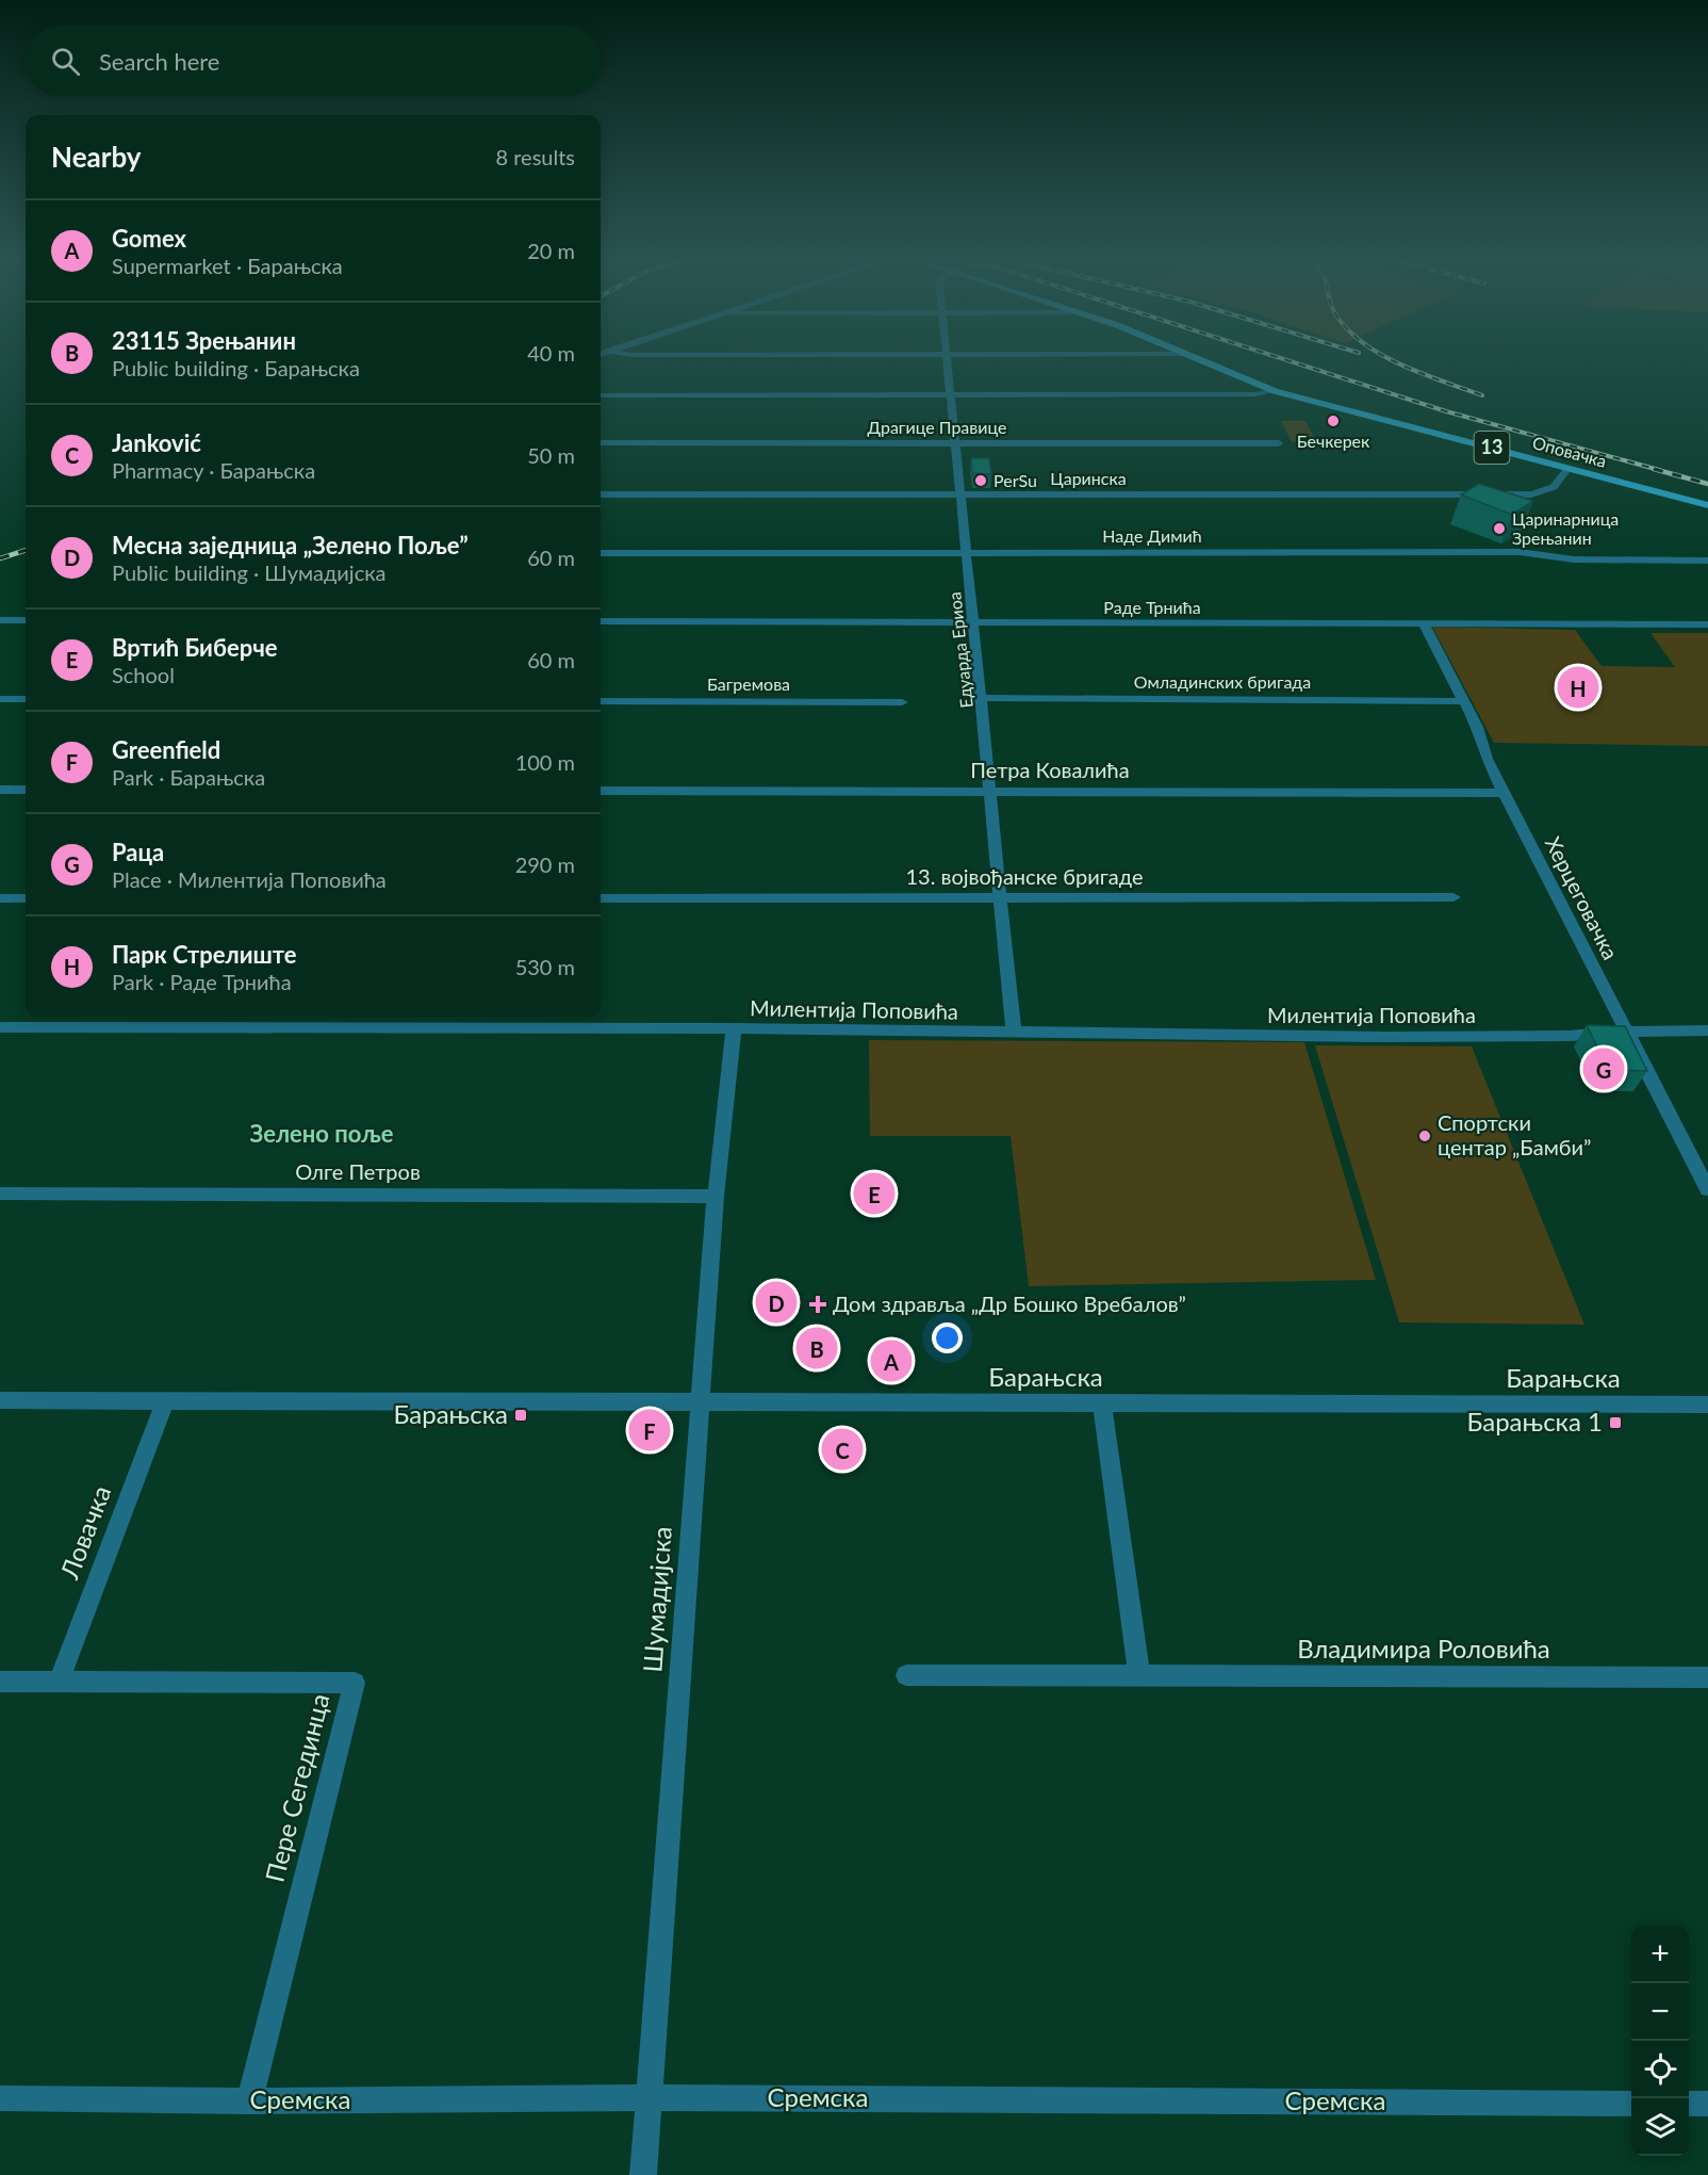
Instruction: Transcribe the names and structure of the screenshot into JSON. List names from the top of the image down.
{
  "streets": {
    "main road": ["13", "Оповачка"],
    "street": [
      "Драгице Правице",
      "Царинска",
      "Наде Димић",
      "Раде Трнића",
      "Едуарда Ериоа",
      "Омладинских бригада",
      "Багремова",
      "Петра Ковалића",
      "13. војвођанске бригаде",
      "Херцеговачка",
      "Милентија Поповића",
      "Олге Петров",
      "Барањска",
      "Ловачка",
      "Шумадијска",
      "Владимира Роловића",
      "Пере Сегединца",
      "Сремска"
    ]
  },
  "crossings": [
    ["Драгице Правице", "Едуарда Ериоа"],
    ["13", "Оповачка"],
    ["Оповачка", "Царинска"],
    ["Царинска", "Едуарда Ериоа"],
    ["Наде Димић", "Едуарда Ериоа"],
    ["Раде Трнића", "Едуарда Ериоа"],
    ["Раде Трнића", "Херцеговачка"],
    ["Едуарда Ериоа", "Омладинских бригада"],
    ["Едуарда Ериоа", "Петра Ковалића"],
    ["Едуарда Ериоа", "13. војвођанске бригаде"],
    ["Едуарда Ериоа", "Милентија Поповића"],
    ["Омладинских бригада", "Херцеговачка"],
    ["Петра Ковалића", "Херцеговачка"],
    ["Херцеговачка", "Милентија Поповића"],
    ["Милентија Поповића", "Шумадијска"],
    ["Олге Петров", "Шумадијска"],
    ["Барањска", "Ловачка"],
    ["Барањска", "Шумадијска"],
    ["Ловачка", "Пере Сегединца"],
    ["Шумадијска", "Сремска"],
    ["Пере Сегединца", "Сремска"]
  ],
  "districts": ["Зелено поље"],
  "places": {
    "other": [
      "Бечкерек",
      "PerSu",
      "Царинарница Зрењанин",
      "Спортски центар „Бамби”"
    ],
    "health": ["Дом здравља „Др Бошко Вребалов”"],
    "transit": ["Барањска", "Барањска 1"]
  },
  "page": {
    "search": "Search here",
    "heading": ["Nearby", "8 results"],
    "list": [
      {
        "mark": "A",
        "name": "Gomex",
        "note": "Supermarket · Барањска",
        "value": "20 m"
      },
      {
        "mark": "B",
        "name": "23115 Зрењанин",
        "note": "Public building · Барањска",
        "value": "40 m"
      },
      {
        "mark": "C",
        "name": "Janković",
        "note": "Pharmacy · Барањска",
        "value": "50 m"
      },
      {
        "mark": "D",
        "name": "Месна заједница „Зелено Поље”",
        "note": "Public building · Шумадијска",
        "value": "60 m"
      },
      {
        "mark": "E",
        "name": "Вртић Биберче",
        "note": "School",
        "value": "60 m"
      },
      {
        "mark": "F",
        "name": "Greenfield",
        "note": "Park · Барањска",
        "value": "100 m"
      },
      {
        "mark": "G",
        "name": "Раца",
        "note": "Place · Милентија Поповића",
        "value": "290 m"
      },
      {
        "mark": "H",
        "name": "Парк Стрелиште",
        "note": "Park · Раде Трнића",
        "value": "530 m"
      }
    ],
    "pins": [
      "H",
      "G",
      "E",
      "D",
      "B",
      "A",
      "F",
      "C"
    ],
    "map_buttons": ["+", "−"]
  }
}
